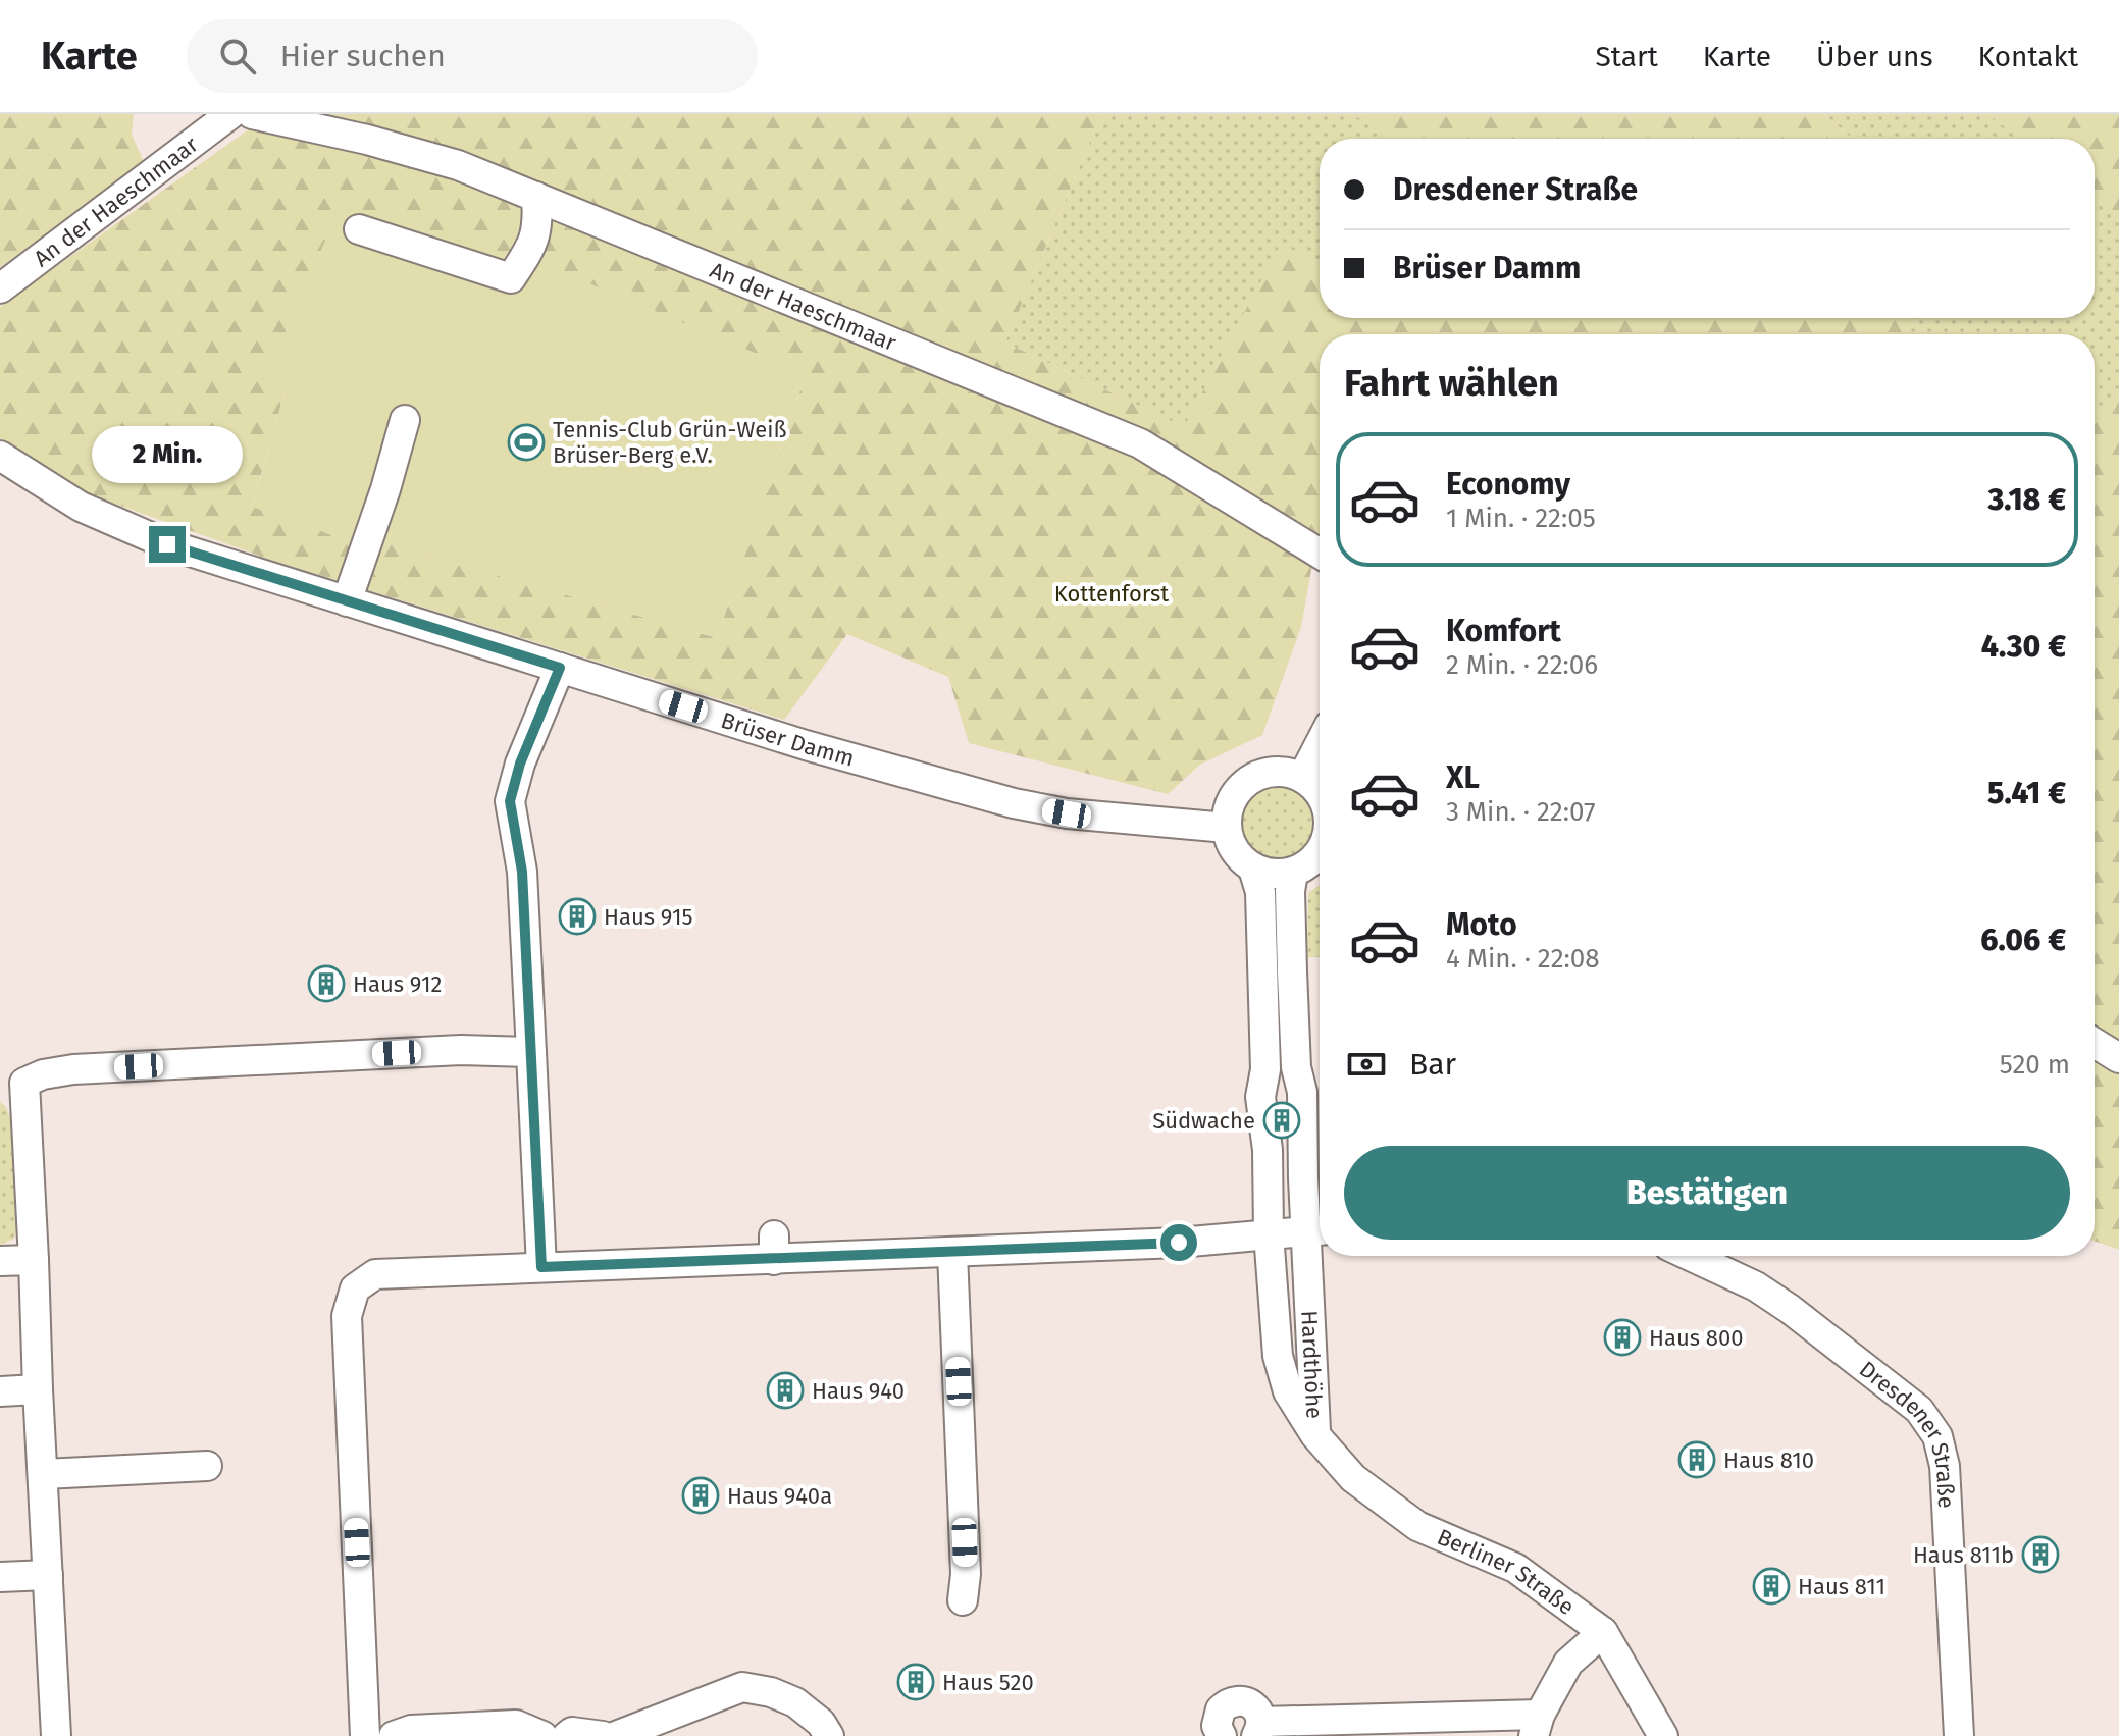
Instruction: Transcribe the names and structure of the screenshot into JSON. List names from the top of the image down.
{
  "streets": {
    "street": [
      "An der Haeschmaar",
      "Brüser Damm",
      "Hardthöhe",
      "Dresdener Straße",
      "Berliner Straße"
    ]
  },
  "crossings": [
    ["Hardthöhe", "Berliner Straße"]
  ],
  "parks": ["Kottenforst"],
  "places": {
    "sports": ["Tennis-Club Grün-Weiß Brüser-Berg e.V."],
    "building": [
      "Haus 915",
      "Haus 912",
      "Südwache",
      "Haus 800",
      "Haus 940",
      "Haus 810",
      "Haus 940a",
      "Haus 811b",
      "Haus 811",
      "Haus 520"
    ]
  },
  "page": {
    "header": "Karte",
    "search": "Hier suchen",
    "nav": [
      "Start",
      "Karte",
      "Über uns",
      "Kontakt"
    ],
    "banner": ["Dresdener Straße", "Brüser Damm"],
    "heading": "Fahrt wählen",
    "bubble": "2 Min.",
    "list": [
      {
        "name": "Economy",
        "note": "1 Min. · 22:05",
        "value": "3.18 €"
      },
      {
        "name": "Komfort",
        "note": "2 Min. · 22:06",
        "value": "4.30 €"
      },
      {
        "name": "XL",
        "note": "3 Min. · 22:07",
        "value": "5.41 €"
      },
      {
        "name": "Moto",
        "note": "4 Min. · 22:08",
        "value": "6.06 €"
      }
    ],
    "pay": ["Bar", "520 m"],
    "buttons": "Bestätigen"
  }
}
